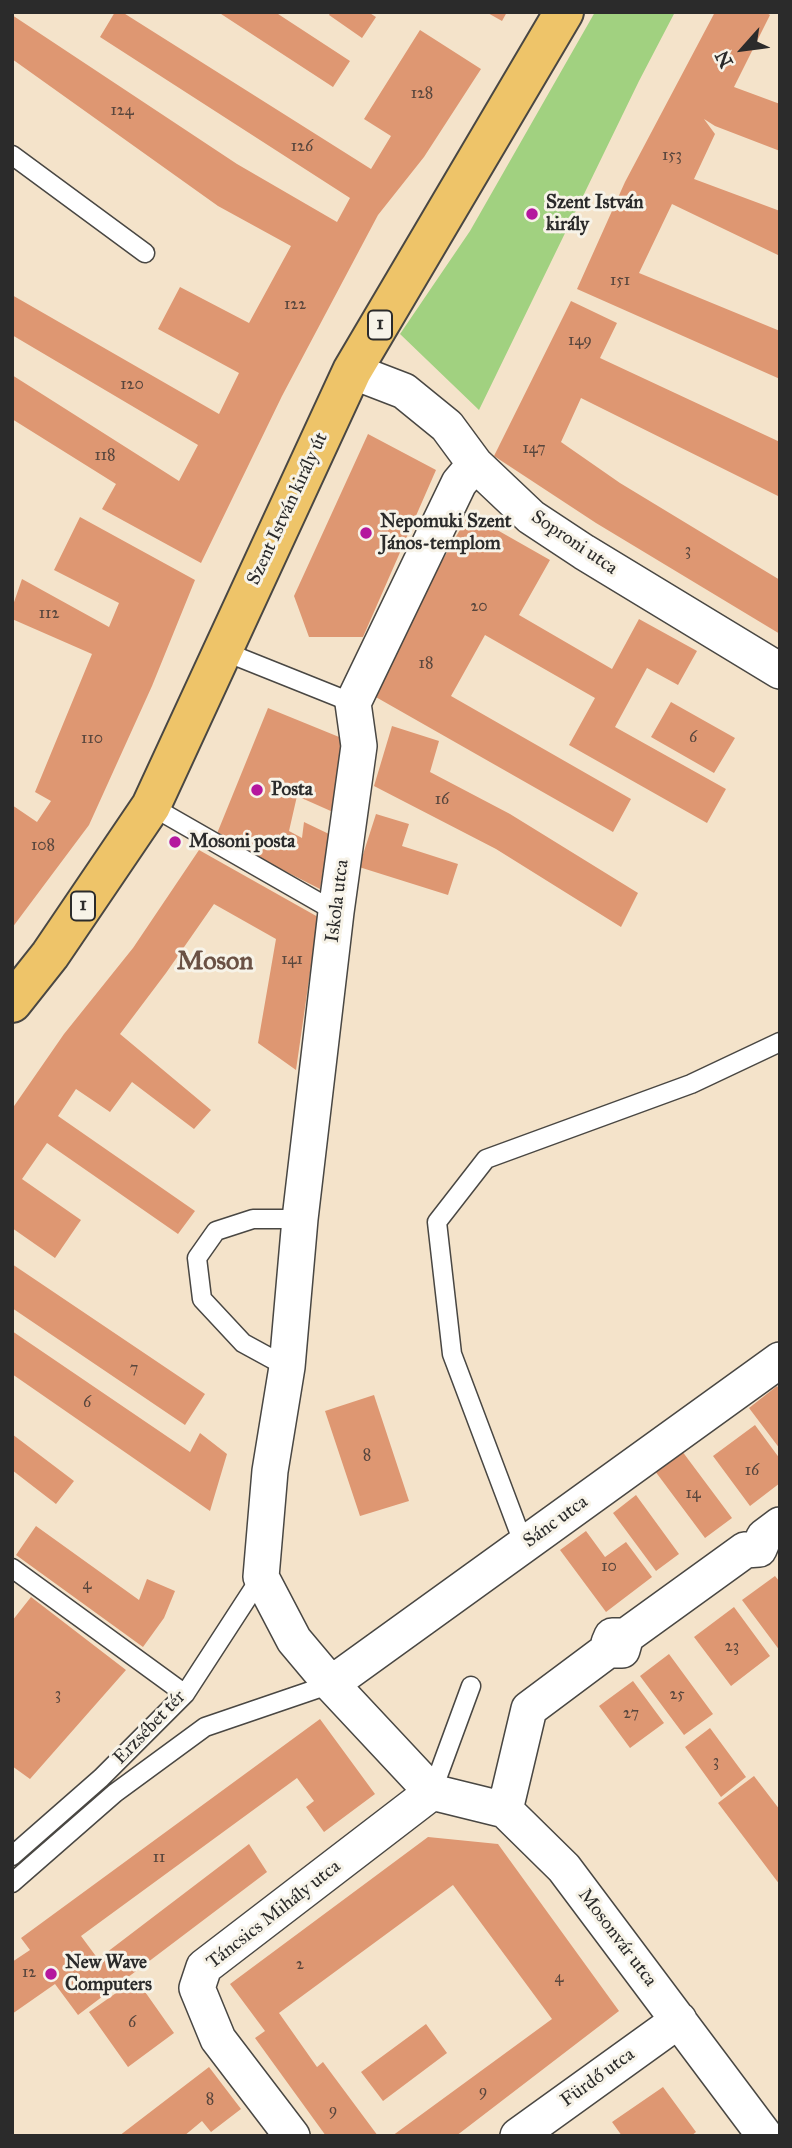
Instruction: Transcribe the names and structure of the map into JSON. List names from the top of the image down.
{
  "streets": {
    "main road": ["1", "Szent István király út"],
    "street": [
      "Soproni utca",
      "Iskola utca",
      "Sánc utca",
      "Erzsébet tér",
      "Táncsics Mihály utca",
      "Mosonvár utca",
      "Fürdő utca"
    ]
  },
  "crossings": [
    ["Szent István király út", "Soproni utca"],
    ["Iskola utca", "Erzsébet tér"],
    ["Sánc utca", "Erzsébet tér"],
    ["Mosonvár utca", "Fürdő utca"]
  ],
  "districts": ["Moson"],
  "places": [
    "Szent István király",
    "Nepomuki Szent János-templom",
    "Posta",
    "Mosoni posta",
    "New Wave Computers"
  ],
  "house_numbers": [
    "128",
    "124",
    "126",
    "153",
    "151",
    "122",
    "149",
    "120",
    "147",
    "118",
    "3",
    "20",
    "112",
    "18",
    "6",
    "110",
    "16",
    "108",
    "141",
    "7",
    "6",
    "8",
    "16",
    "14",
    "10",
    "4",
    "23",
    "3",
    "25",
    "27",
    "3",
    "11",
    "2",
    "12",
    "4",
    "6",
    "9",
    "8",
    "9"
  ],
  "north": "bottom left"
}
